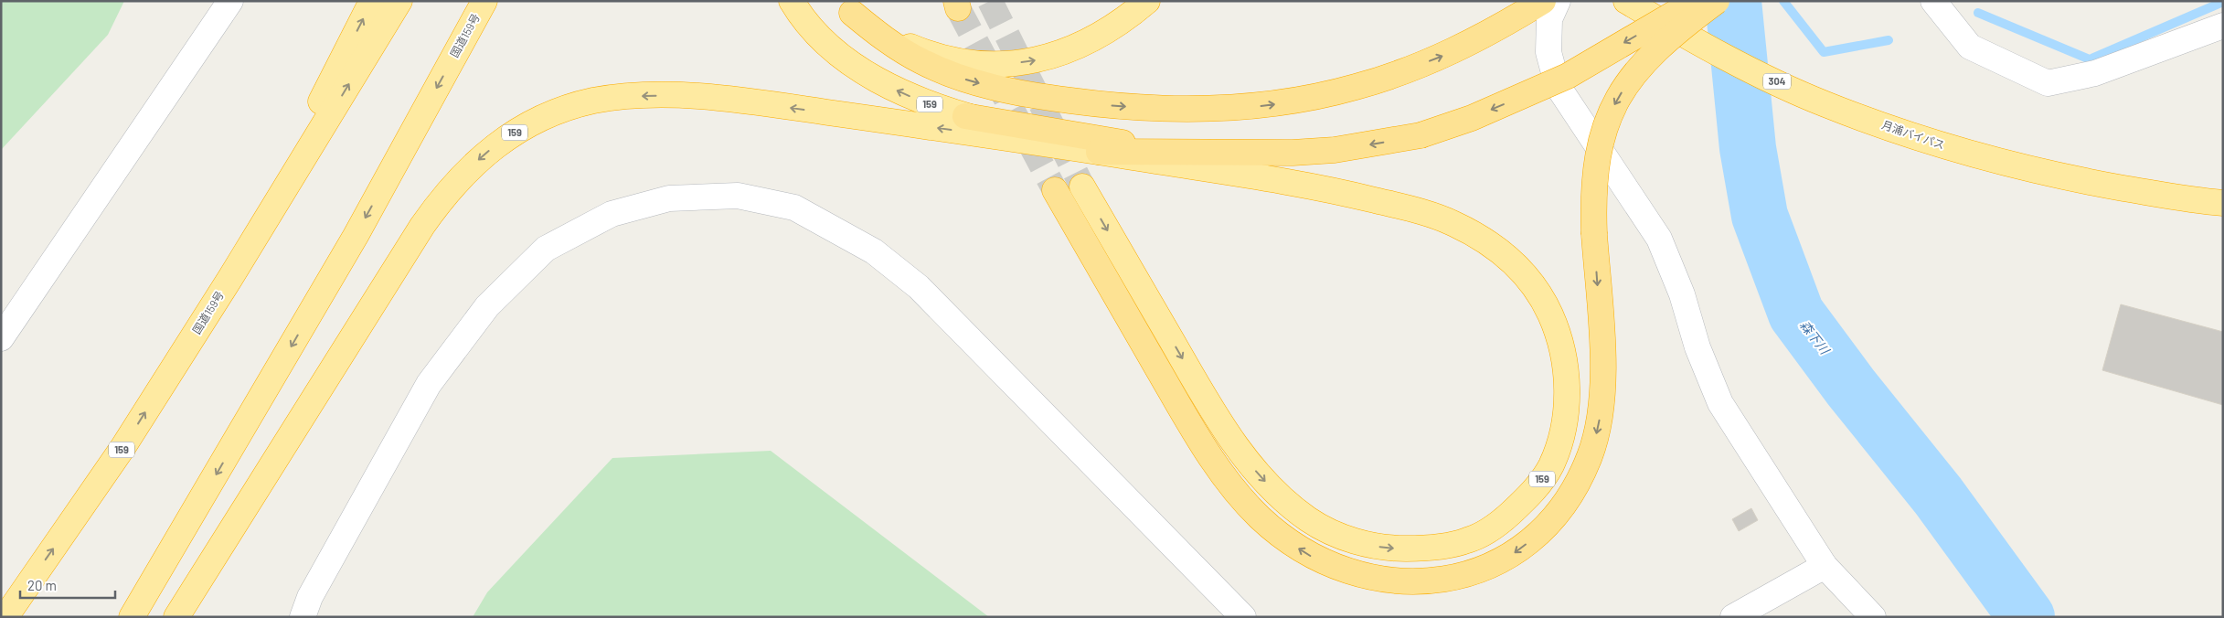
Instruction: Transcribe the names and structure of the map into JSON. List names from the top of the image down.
{
  "streets": {
    "highway": [
      "国道159号",
      "304",
      "159",
      "月浦バイパス"
    ]
  },
  "crossings": [
    ["国道159号", "159"]
  ],
  "water": ["森下川"],
  "scale_bar": "20 m"
}
